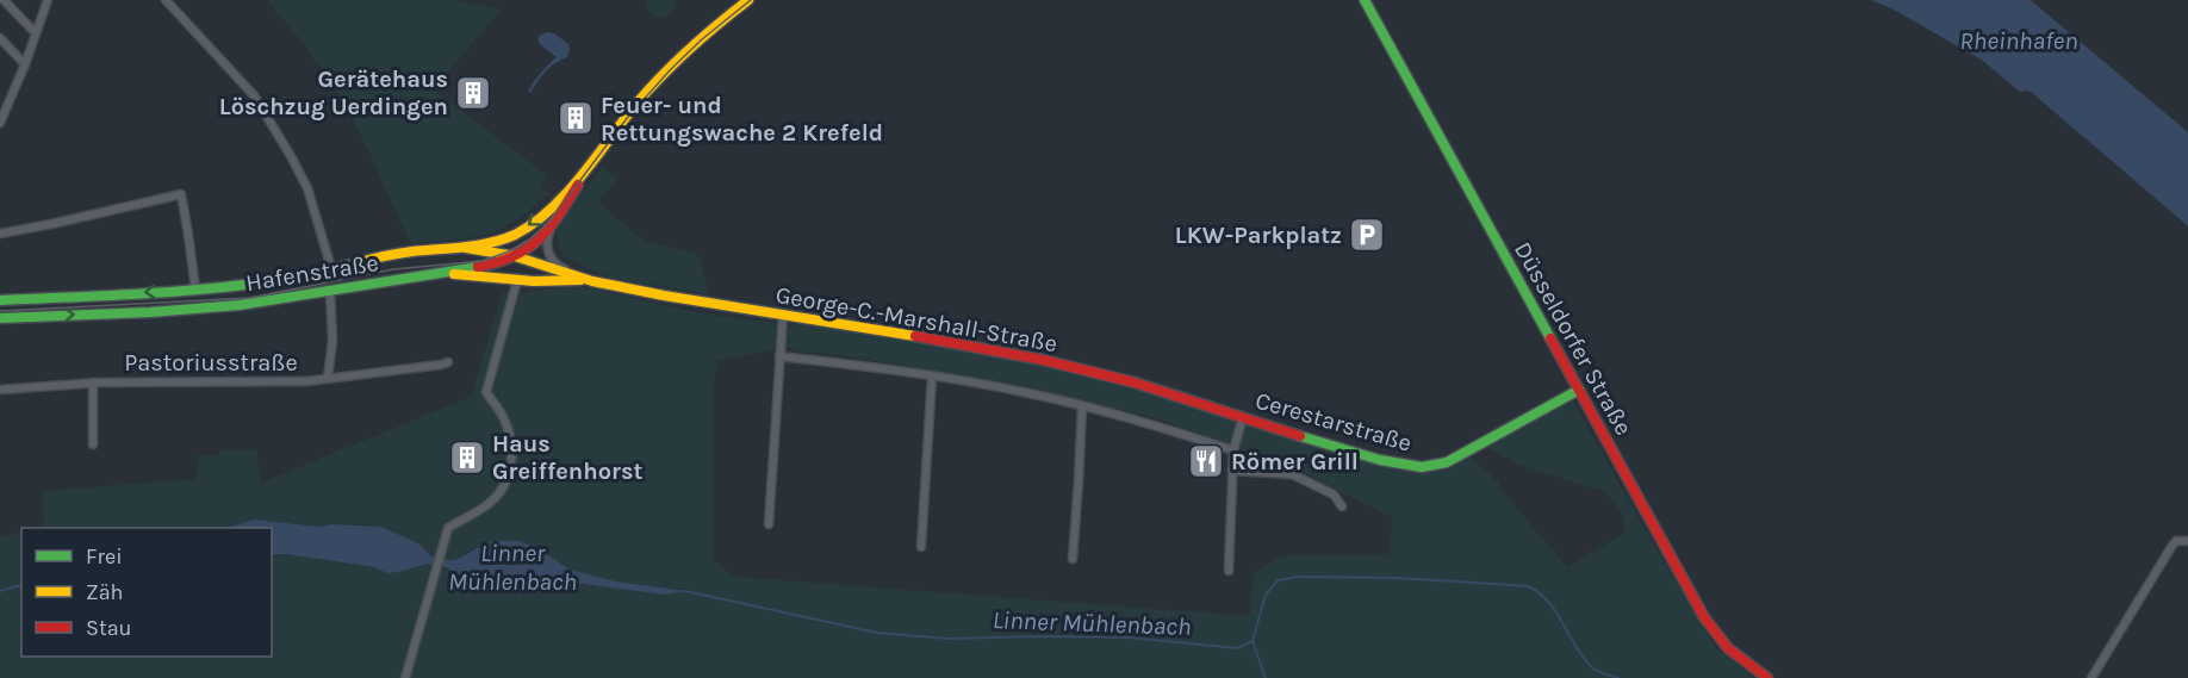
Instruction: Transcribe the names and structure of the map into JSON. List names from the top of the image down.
{
  "streets": {
    "main road": [
      "Hafenstraße",
      "George-C.-Marshall-Straße",
      "Düsseldorfer Straße",
      "Cerestarstraße"
    ],
    "street": ["Pastoriusstraße"]
  },
  "crossings": [
    ["Hafenstraße", "George-C.-Marshall-Straße"],
    ["Hafenstraße", "Pastoriusstraße"],
    ["George-C.-Marshall-Straße", "Cerestarstraße"],
    ["Düsseldorfer Straße", "Cerestarstraße"]
  ],
  "water": ["Rheinhafen", "Linner Mühlenbach"],
  "places": {
    "building": ["Gerätehaus Löschzug Uerdingen", "Feuer- und Rettungswache 2 Krefeld", "Haus Greiffenhorst"],
    "parking": ["LKW-Parkplatz"],
    "restaurant": ["Römer Grill"]
  },
  "legend": ["Frei", "Zäh", "Stau"]
}
